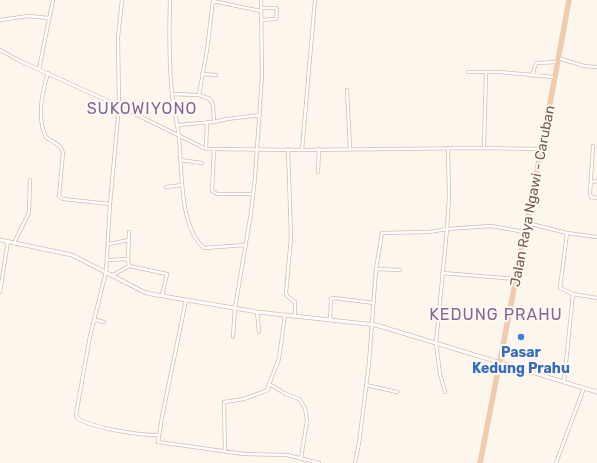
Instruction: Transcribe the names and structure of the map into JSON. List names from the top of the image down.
{
  "streets": {
    "highway": ["Jalan Raya Ngawi - Caruban"]
  },
  "districts": ["SUKOWIYONO", "KEDUNG PRAHU"],
  "places": ["Pasar Kedung Prahu"]
}
